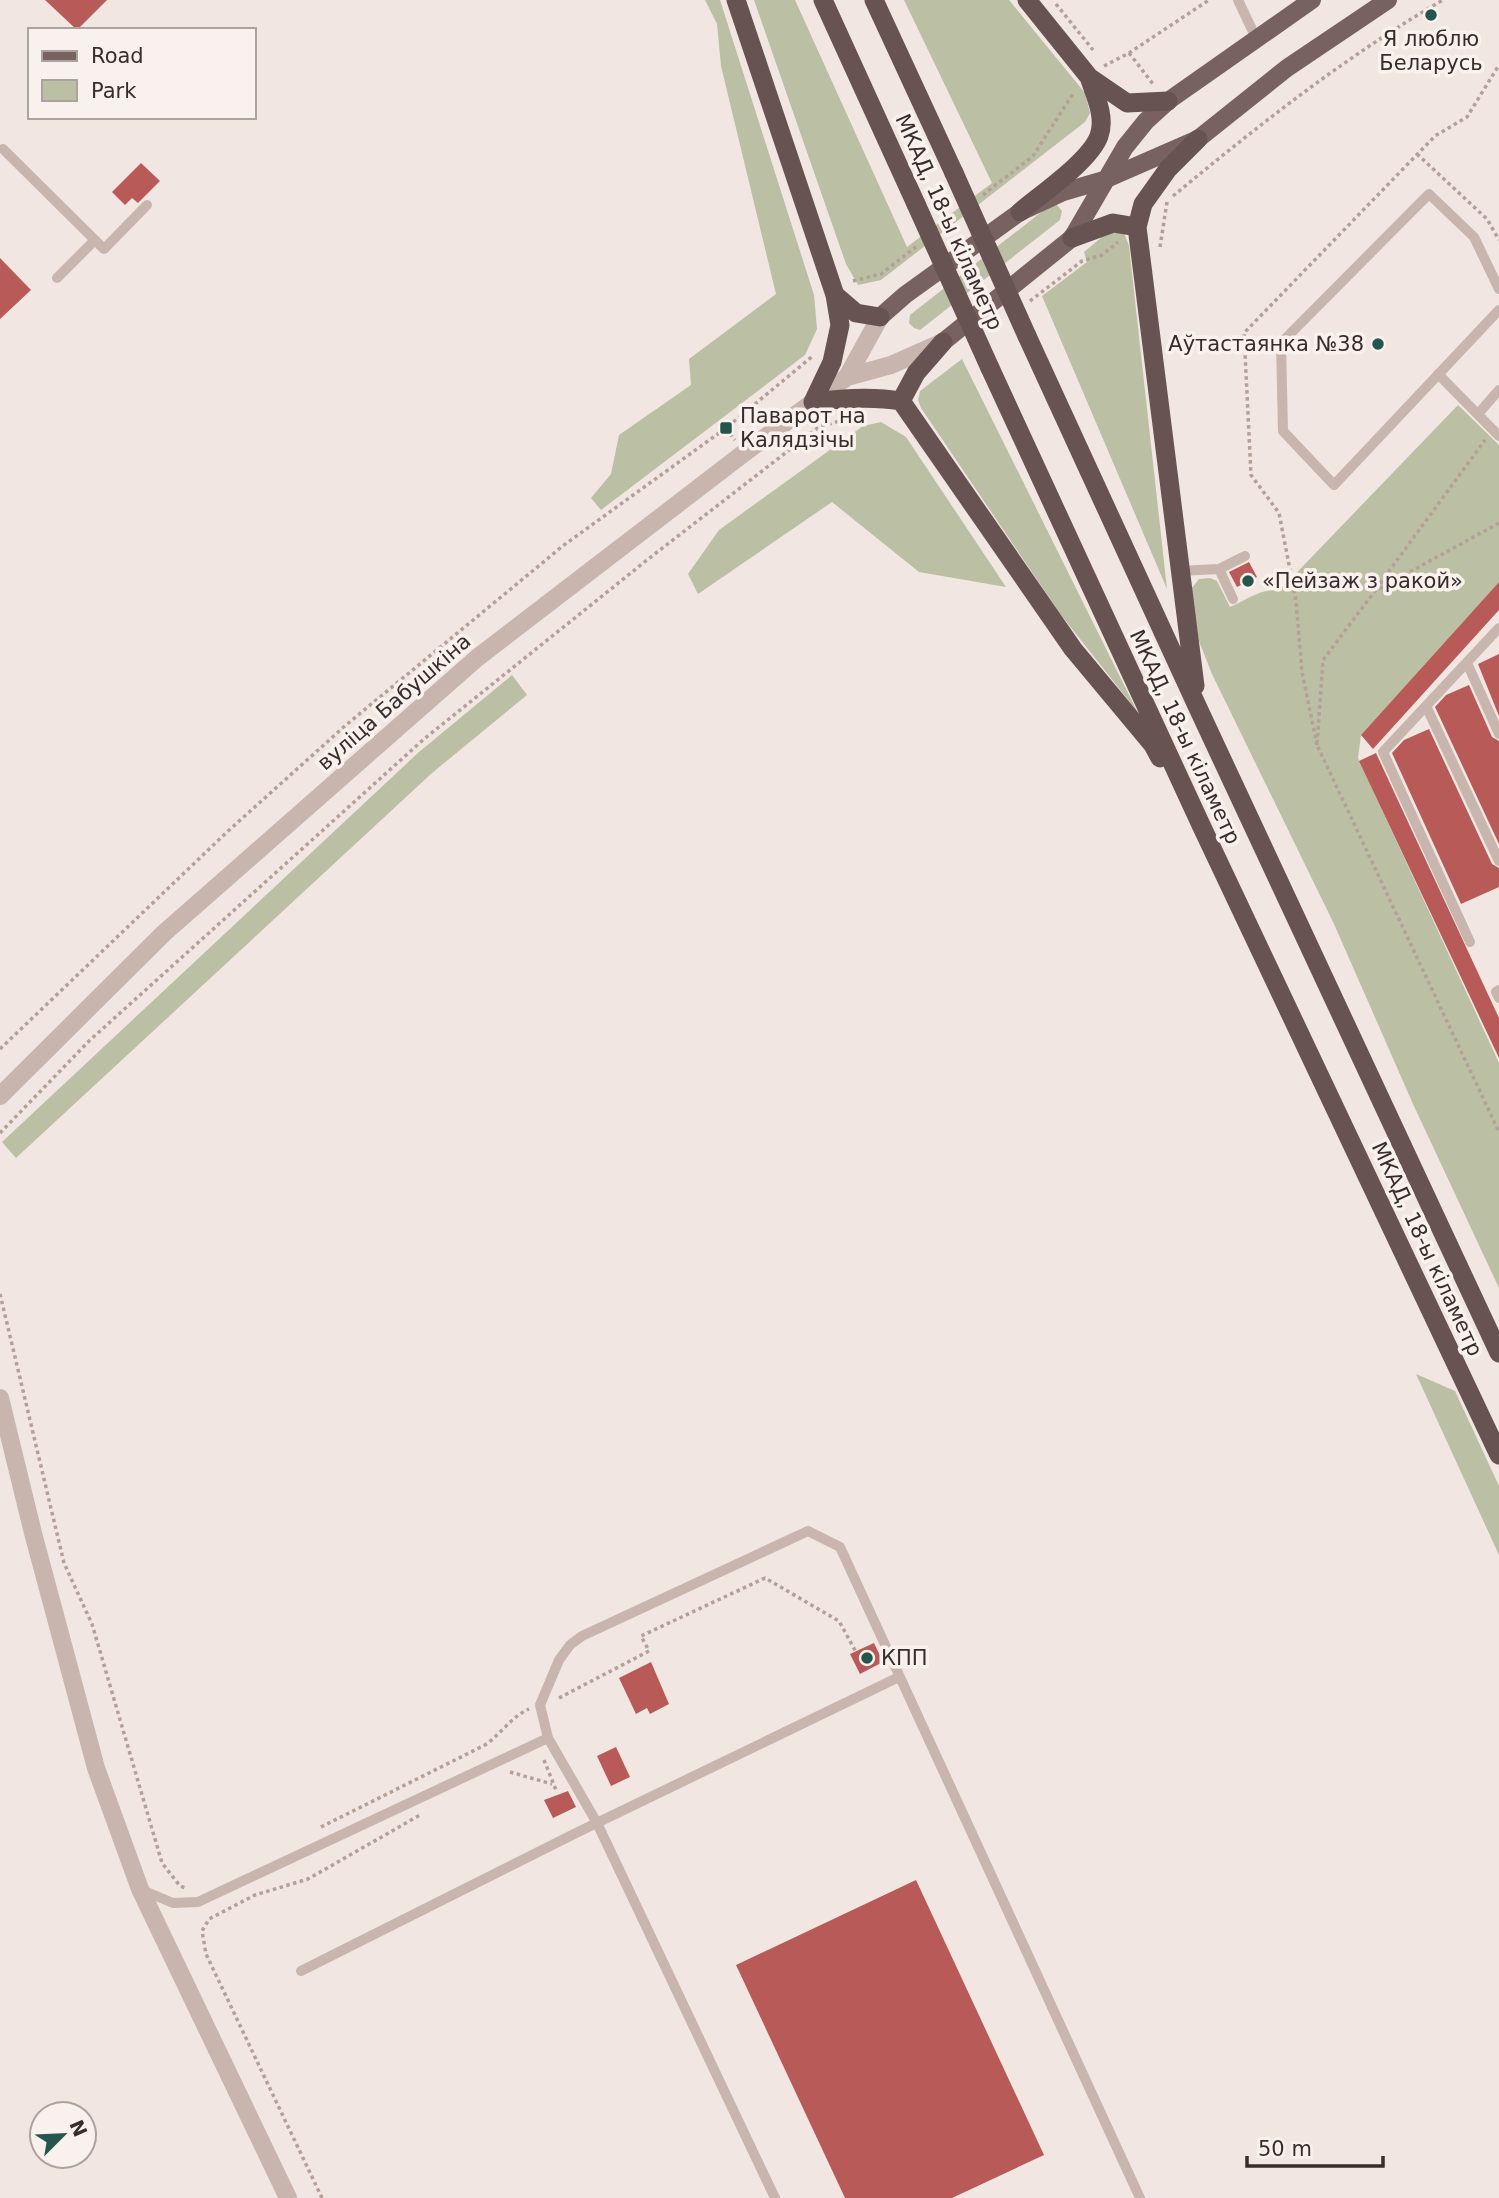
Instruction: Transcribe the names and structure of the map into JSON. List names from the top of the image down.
{
  "streets": {
    "highway": ["МКАД, 18-ы кіламетр"],
    "street": ["вуліца Бабушкіна"]
  },
  "places": {
    "other": [
      "Я люблю Беларусь",
      "Аўтастаянка №38",
      "«Пейзаж з ракой»",
      "КПП"
    ],
    "transit": ["Паварот на Калядзічы"]
  },
  "legend": ["Road", "Park"],
  "scale_bar": "50 m",
  "north": "top right"
}
